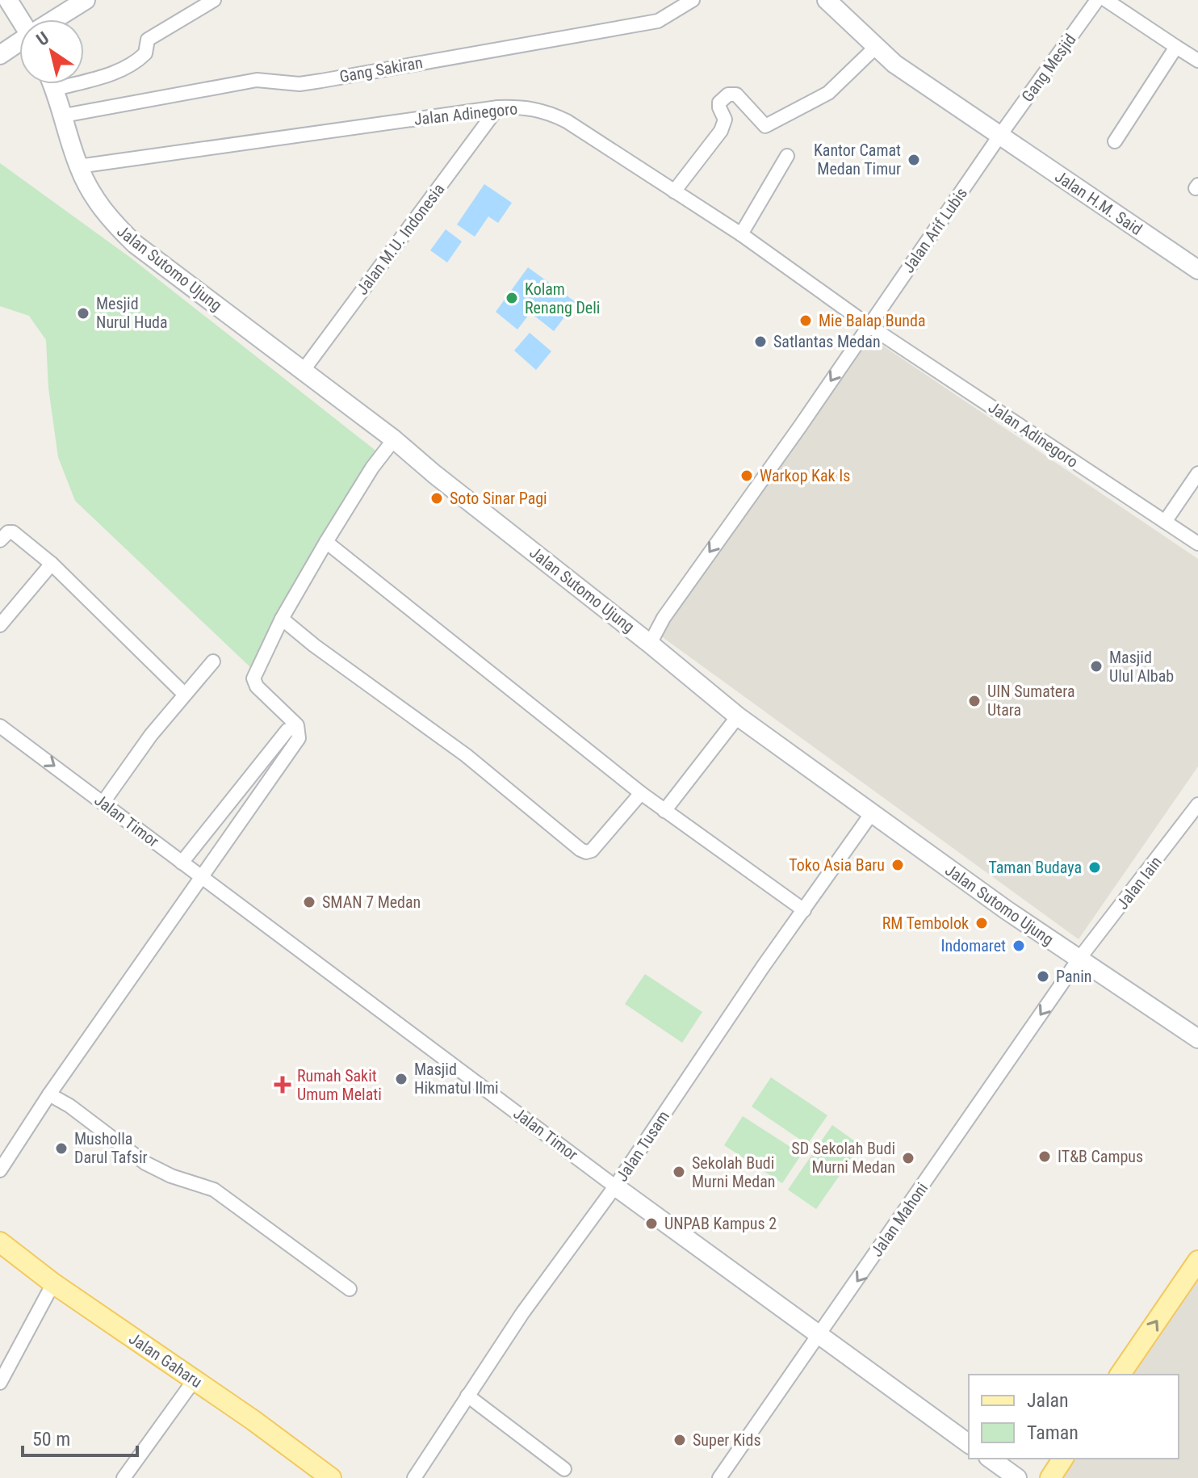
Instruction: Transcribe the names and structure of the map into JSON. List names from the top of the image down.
{
  "streets": {
    "main road": [
      "Jalan H.M. Said",
      "Jalan Sutomo Ujung",
      "Jalan Timor",
      "Jalan Gaharu"
    ],
    "street": [
      "Gang Mesjid",
      "Gang Sakiran",
      "Jalan Adinegoro",
      "Jalan Arif Lubis",
      "Jalan M.U. Indonesia",
      "Jalan Iain",
      "Jalan Tusam",
      "Jalan Mahoni"
    ]
  },
  "crossings": [
    ["Gang Mesjid", "Jalan H.M. Said"],
    ["Gang Mesjid", "Jalan Arif Lubis"],
    ["Gang Sakiran", "Jalan Sutomo Ujung"],
    ["Jalan Adinegoro", "Jalan Arif Lubis"],
    ["Jalan Adinegoro", "Jalan M.U. Indonesia"],
    ["Jalan Adinegoro", "Jalan Sutomo Ujung"],
    ["Jalan H.M. Said", "Jalan Arif Lubis"],
    ["Jalan M.U. Indonesia", "Jalan Sutomo Ujung"],
    ["Jalan Sutomo Ujung", "Jalan Iain"],
    ["Jalan Sutomo Ujung", "Jalan Tusam"],
    ["Jalan Sutomo Ujung", "Jalan Mahoni"],
    ["Jalan Timor", "Jalan Tusam"],
    ["Jalan Timor", "Jalan Mahoni"],
    ["Jalan Iain", "Jalan Mahoni"]
  ],
  "one_way": ["Jalan Mahoni"],
  "places": {
    "other": [
      "Kantor Camat Medan Timur",
      "Kolam Renang Deli",
      "Mesjid Nurul Huda",
      "Mie Balap Bunda",
      "Satlantas Medan",
      "Warkop Kak Is",
      "Soto Sinar Pagi",
      "Masjid Ulul Albab",
      "UIN Sumatera Utara",
      "Toko Asia Baru",
      "Taman Budaya",
      "SMAN 7 Medan",
      "RM Tembolok",
      "Indomaret",
      "Panin",
      "Masjid Hikmatul Ilmi",
      "Musholla Darul Tafsir",
      "IT&B Campus",
      "SD Sekolah Budi Murni Medan",
      "Sekolah Budi Murni Medan",
      "UNPAB Kampus 2",
      "Super Kids"
    ],
    "health": ["Rumah Sakit Umum Melati"]
  },
  "legend": ["Jalan", "Taman"],
  "scale_bar": "50 m",
  "north": "top left"
}
